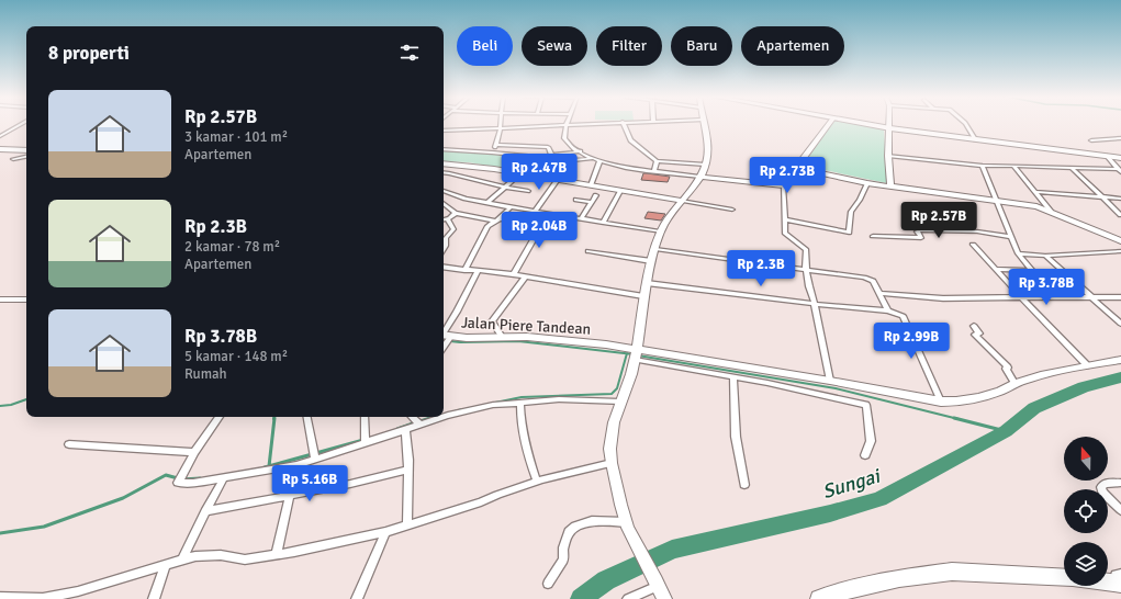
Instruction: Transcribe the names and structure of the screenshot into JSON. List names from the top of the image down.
{
  "streets": {
    "street": ["Jalan Piere Tandean"]
  },
  "water": ["Sungai"],
  "north": "top",
  "page": {
    "chip": [
      "Beli",
      "Sewa",
      "Filter",
      "Baru",
      "Apartemen"
    ],
    "heading": "8 properti",
    "list": [
      {
        "name": "Rp 2.57B",
        "note": "3 kamar · 101 m² · Apartemen"
      },
      {
        "name": "Rp 2.3B",
        "note": "2 kamar · 78 m² · Apartemen"
      },
      {
        "name": "Rp 3.78B",
        "note": "5 kamar · 148 m² · Rumah"
      }
    ],
    "price": [
      "Rp 2.47B",
      "Rp 2.73B",
      "Rp 2.57B",
      "Rp 2.04B",
      "Rp 2.3B",
      "Rp 3.78B",
      "Rp 2.99B",
      "Rp 5.16B"
    ]
  }
}
